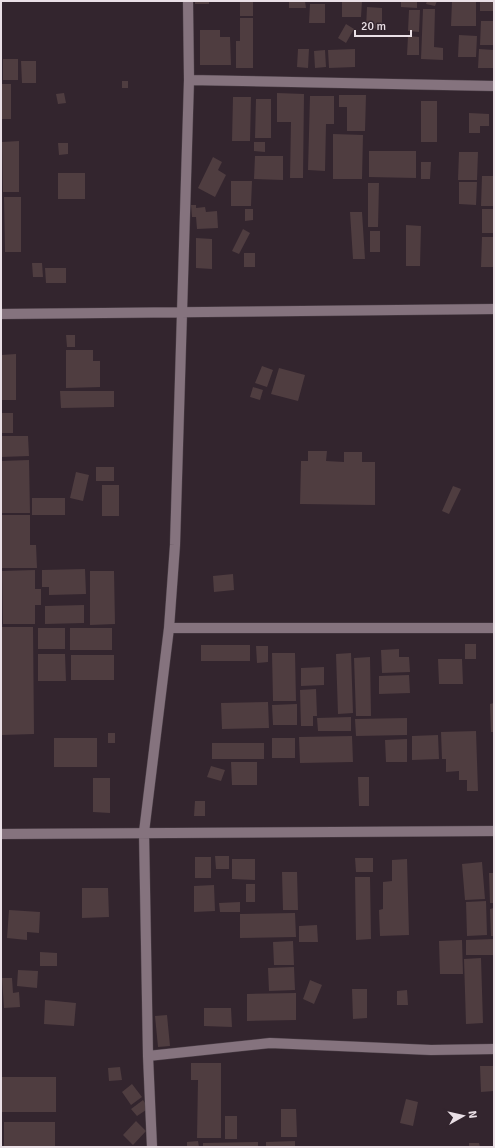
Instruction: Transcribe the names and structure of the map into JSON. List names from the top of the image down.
{
  "scale_bar": "20 m",
  "north": "right"
}
